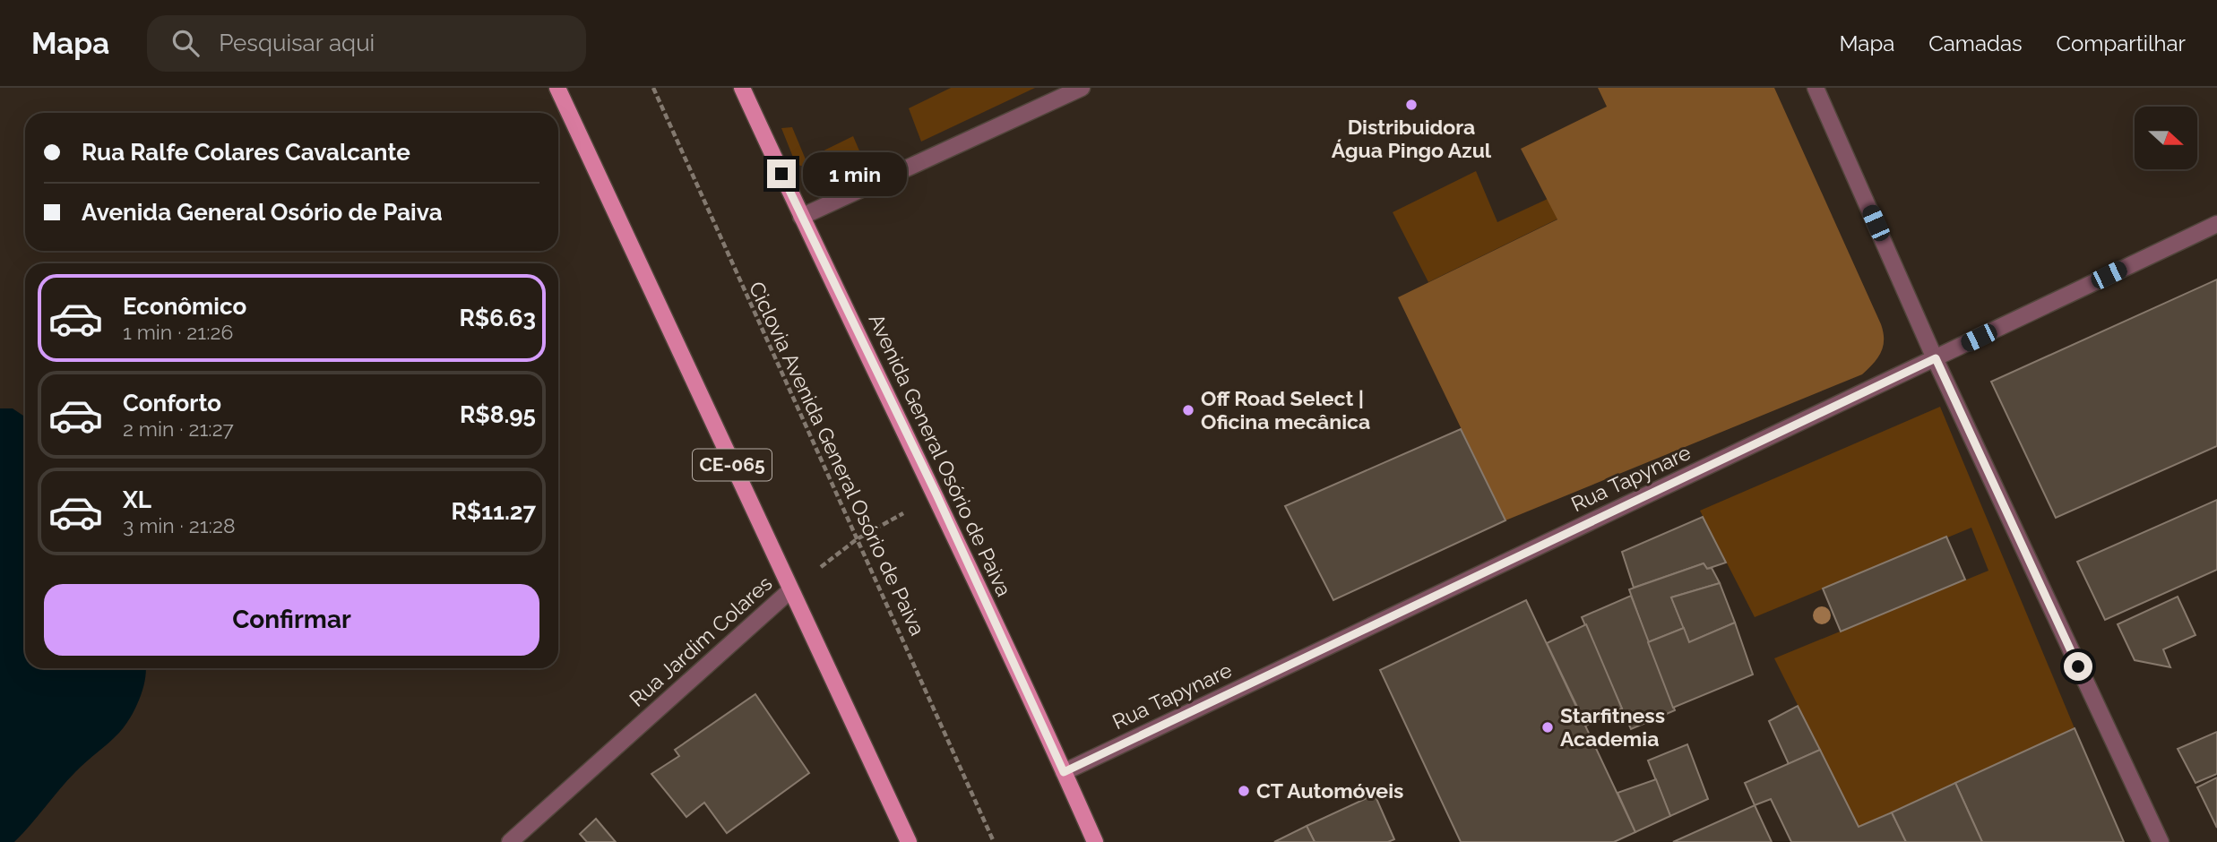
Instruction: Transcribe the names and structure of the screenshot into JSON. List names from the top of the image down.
{
  "streets": {
    "main road": ["Avenida General Osório de Paiva", "CE-065"],
    "street": ["Rua Tapynare", "Rua Jardim Colares"],
    "path": ["Ciclovia Avenida General Osório de Paiva"]
  },
  "crossings": [
    ["Avenida General Osório de Paiva", "Rua Tapynare"],
    ["Avenida General Osório de Paiva", "Rua Jardim Colares"],
    ["Ciclovia Avenida General Osório de Paiva", "Rua Jardim Colares"],
    ["CE-065", "Rua Jardim Colares"]
  ],
  "places": [
    "Distribuidora Água Pingo Azul",
    "Off Road Select | Oficina mecânica",
    "Starfitness Academia",
    "CT Automóveis"
  ],
  "north": "right",
  "page": {
    "header": "Mapa",
    "search": "Pesquisar aqui",
    "nav": ["Mapa", "Camadas", "Compartilhar"],
    "banner": ["Rua Ralfe Colares Cavalcante", "Avenida General Osório de Paiva"],
    "bubble": "1 min",
    "list": [
      {
        "name": "Econômico",
        "note": "1 min · 21:26",
        "value": "R$6.63"
      },
      {
        "name": "Conforto",
        "note": "2 min · 21:27",
        "value": "R$8.95"
      },
      {
        "name": "XL",
        "note": "3 min · 21:28",
        "value": "R$11.27"
      }
    ],
    "buttons": "Confirmar"
  }
}
